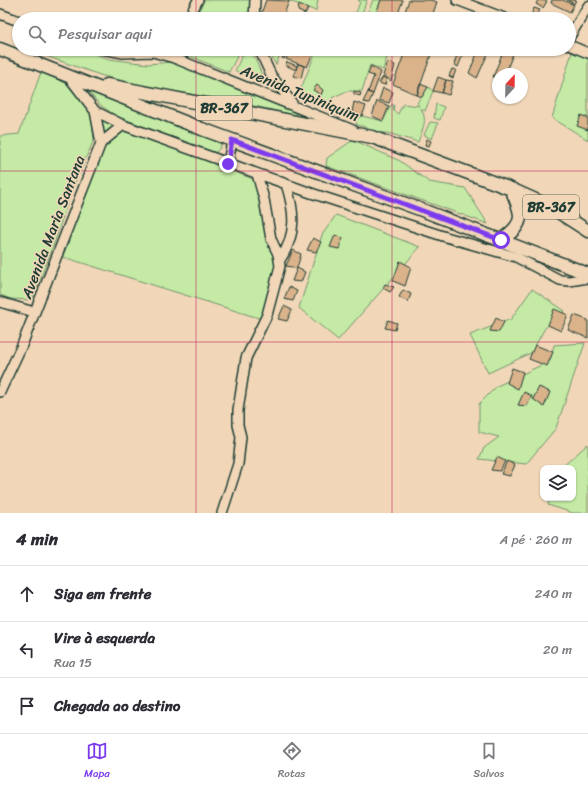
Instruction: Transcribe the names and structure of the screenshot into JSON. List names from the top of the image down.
{
  "streets": {
    "main road": ["BR-367"],
    "street": ["Avenida Tupiniquim", "Avenida Maria Santana"]
  },
  "crossings": [
    ["Avenida Tupiniquim", "BR-367"],
    ["BR-367", "Avenida Maria Santana"]
  ],
  "north": "top",
  "page": {
    "search": "Pesquisar aqui",
    "heading": ["4 min", "A pé · 260 m"],
    "list": [
      ["Siga em frente", "240 m"],
      ["Vire à esquerda", "Rua 15", "20 m"],
      "Chegada ao destino"
    ],
    "nav": ["Mapa", "Rotas", "Salvos"]
  }
}
